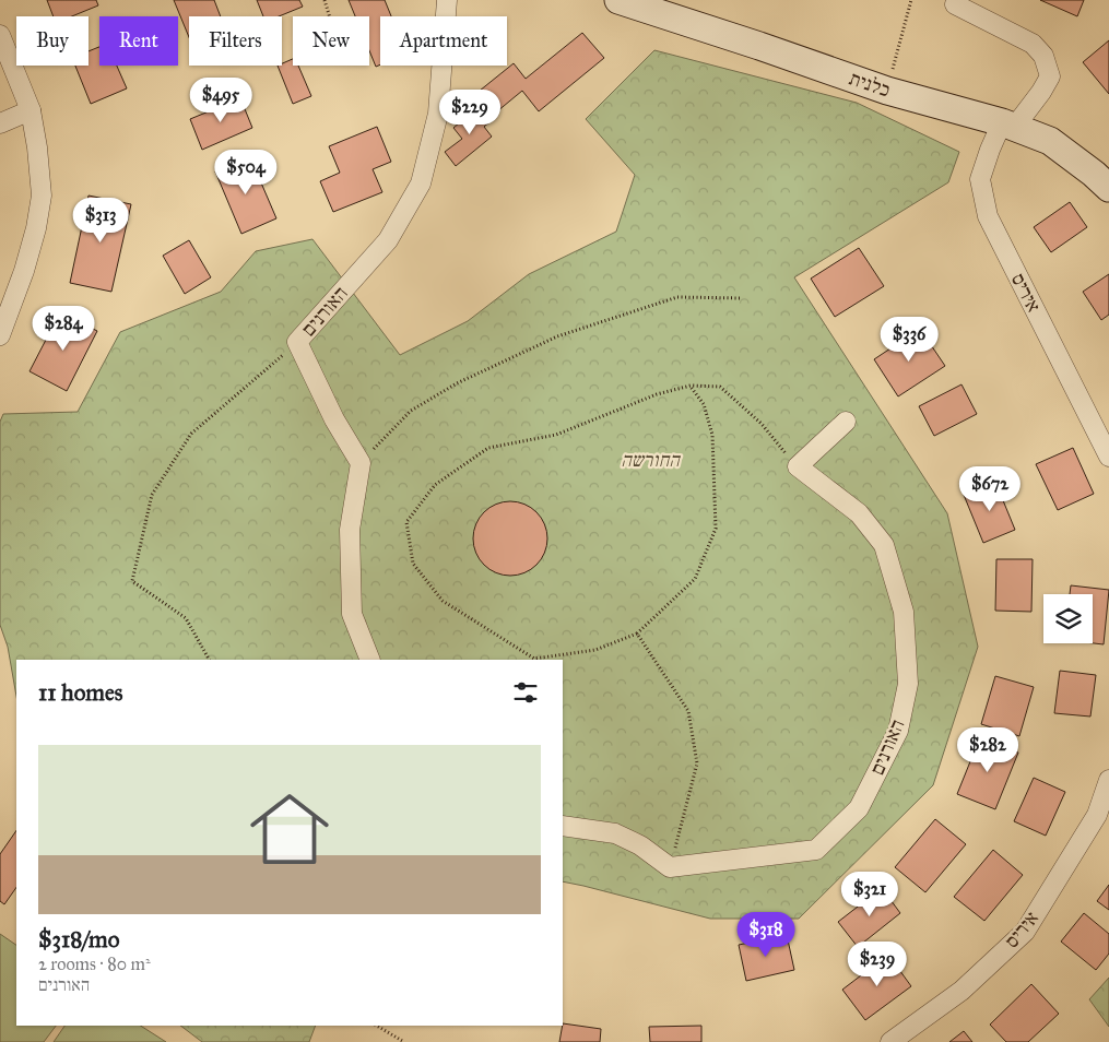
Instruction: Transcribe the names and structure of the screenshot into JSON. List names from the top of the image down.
{
  "streets": {
    "street": ["כלנית", "איריס", "האורנים"]
  },
  "crossings": [
    ["כלנית", "איריס"]
  ],
  "parks": ["החורשה"],
  "page": {
    "chip": [
      "Buy",
      "Rent",
      "Filters",
      "New",
      "Apartment"
    ],
    "price": [
      "$495",
      "$229",
      "$504",
      "$313",
      "$284",
      "$336",
      "$672",
      "$282",
      "$321",
      "$318",
      "$239"
    ],
    "heading": "11 homes",
    "list": [
      {
        "name": "$318/mo",
        "note": "2 rooms · 80 m² · האורנים"
      }
    ]
  }
}
